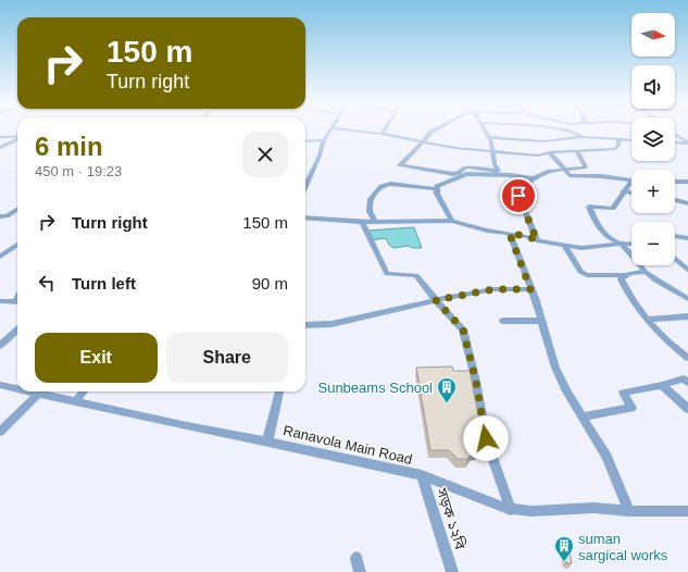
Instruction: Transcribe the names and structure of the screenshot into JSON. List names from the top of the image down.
{
  "streets": {
    "street": ["Ranavola Main Road", "সড়ক ১২বি"]
  },
  "crossings": [
    ["Ranavola Main Road", "সড়ক ১২বি"]
  ],
  "places": {
    "building": ["Sunbeams School", "suman sargical works"]
  },
  "north": "right",
  "page": {
    "map_buttons": ["+", "−"],
    "turn": ["150 m", "Turn right"],
    "heading": ["6 min", "450 m · 19:23"],
    "list": [
      {
        "name": "Turn right",
        "value": "150 m"
      },
      {
        "name": "Turn left",
        "value": "90 m"
      }
    ],
    "buttons": ["Exit", "Share"]
  }
}
